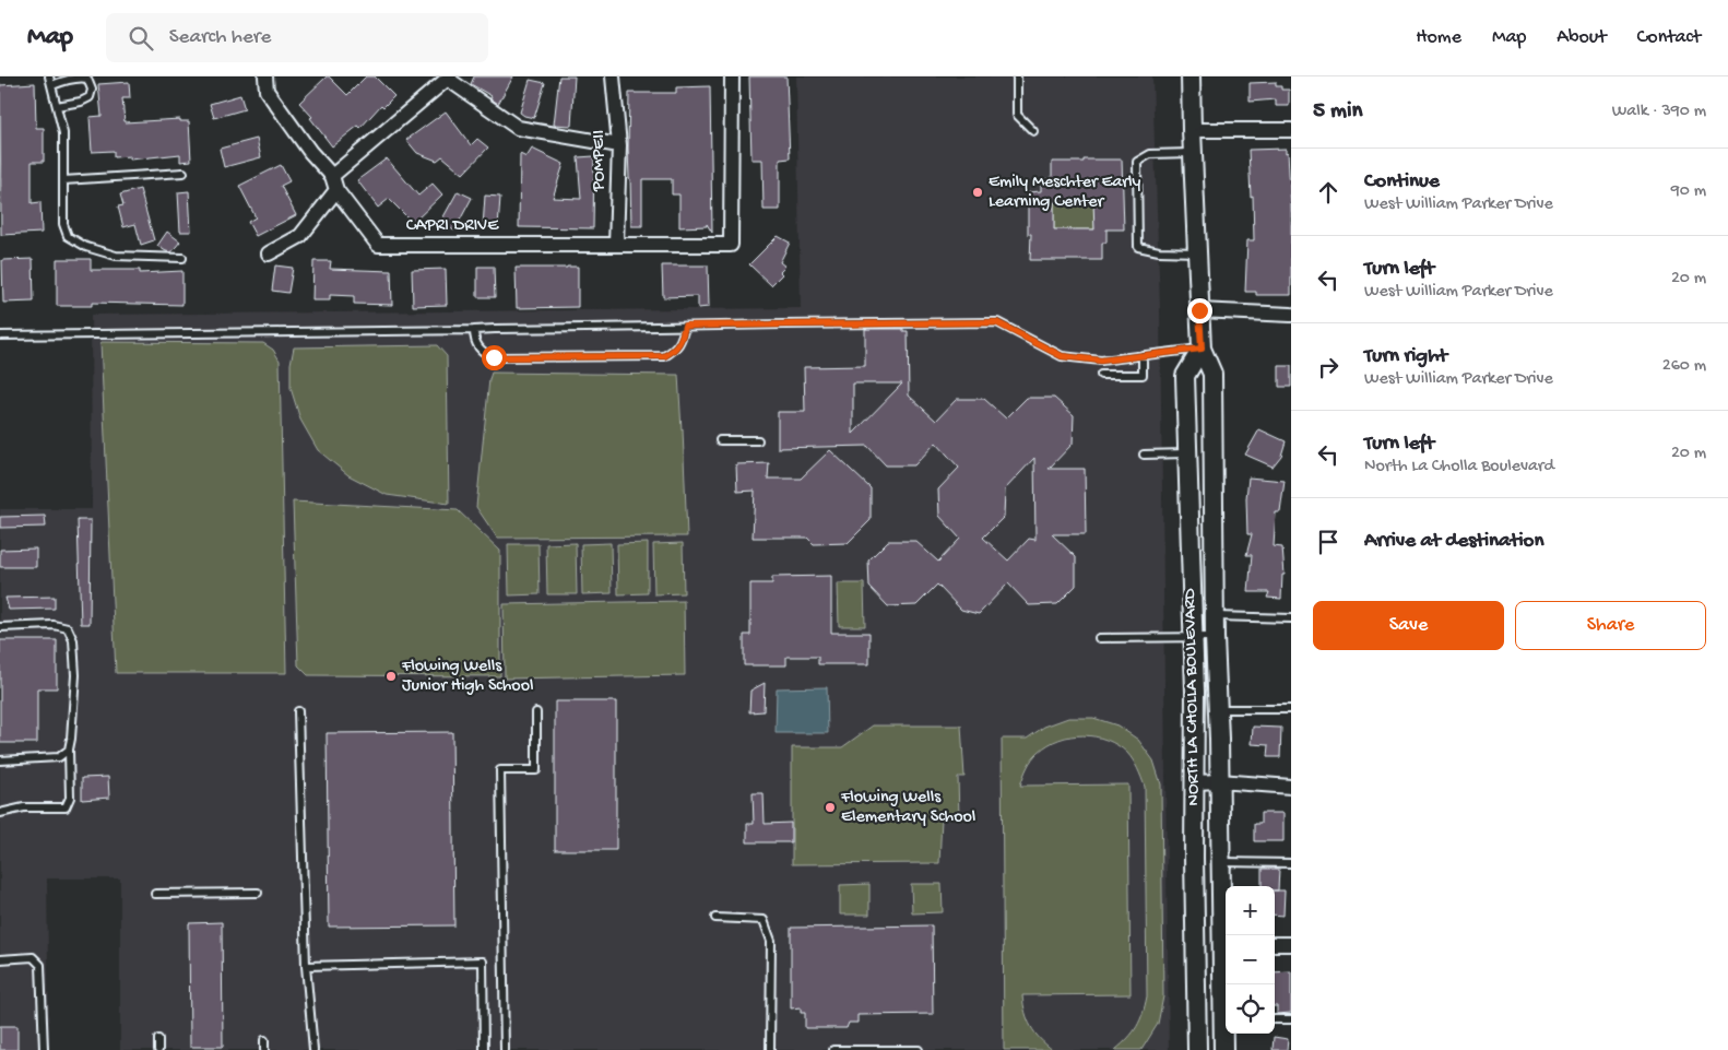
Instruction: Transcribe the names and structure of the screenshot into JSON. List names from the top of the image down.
{
  "streets": {
    "street": ["POMPEII", "CAPRI DRIVE", "NORTH LA CHOLLA BOULEVARD"]
  },
  "crossings": [
    ["POMPEII", "CAPRI DRIVE"]
  ],
  "places": ["Emily Meschter Early Learning Center", "Flowing Wells Junior High School", "Flowing Wells Elementary School"],
  "page": {
    "header": "Map",
    "search": "Search here",
    "nav": [
      "Home",
      "Map",
      "About",
      "Contact"
    ],
    "heading": ["5 min", "Walk · 390 m"],
    "list": [
      ["Continue", "West William Parker Drive", "90 m"],
      ["Turn left", "West William Parker Drive", "20 m"],
      ["Turn right", "West William Parker Drive", "260 m"],
      ["Turn left", "North La Cholla Boulevard", "20 m"],
      "Arrive at destination"
    ],
    "buttons": ["Save", "Share"],
    "map_buttons": ["+", "−"]
  }
}
